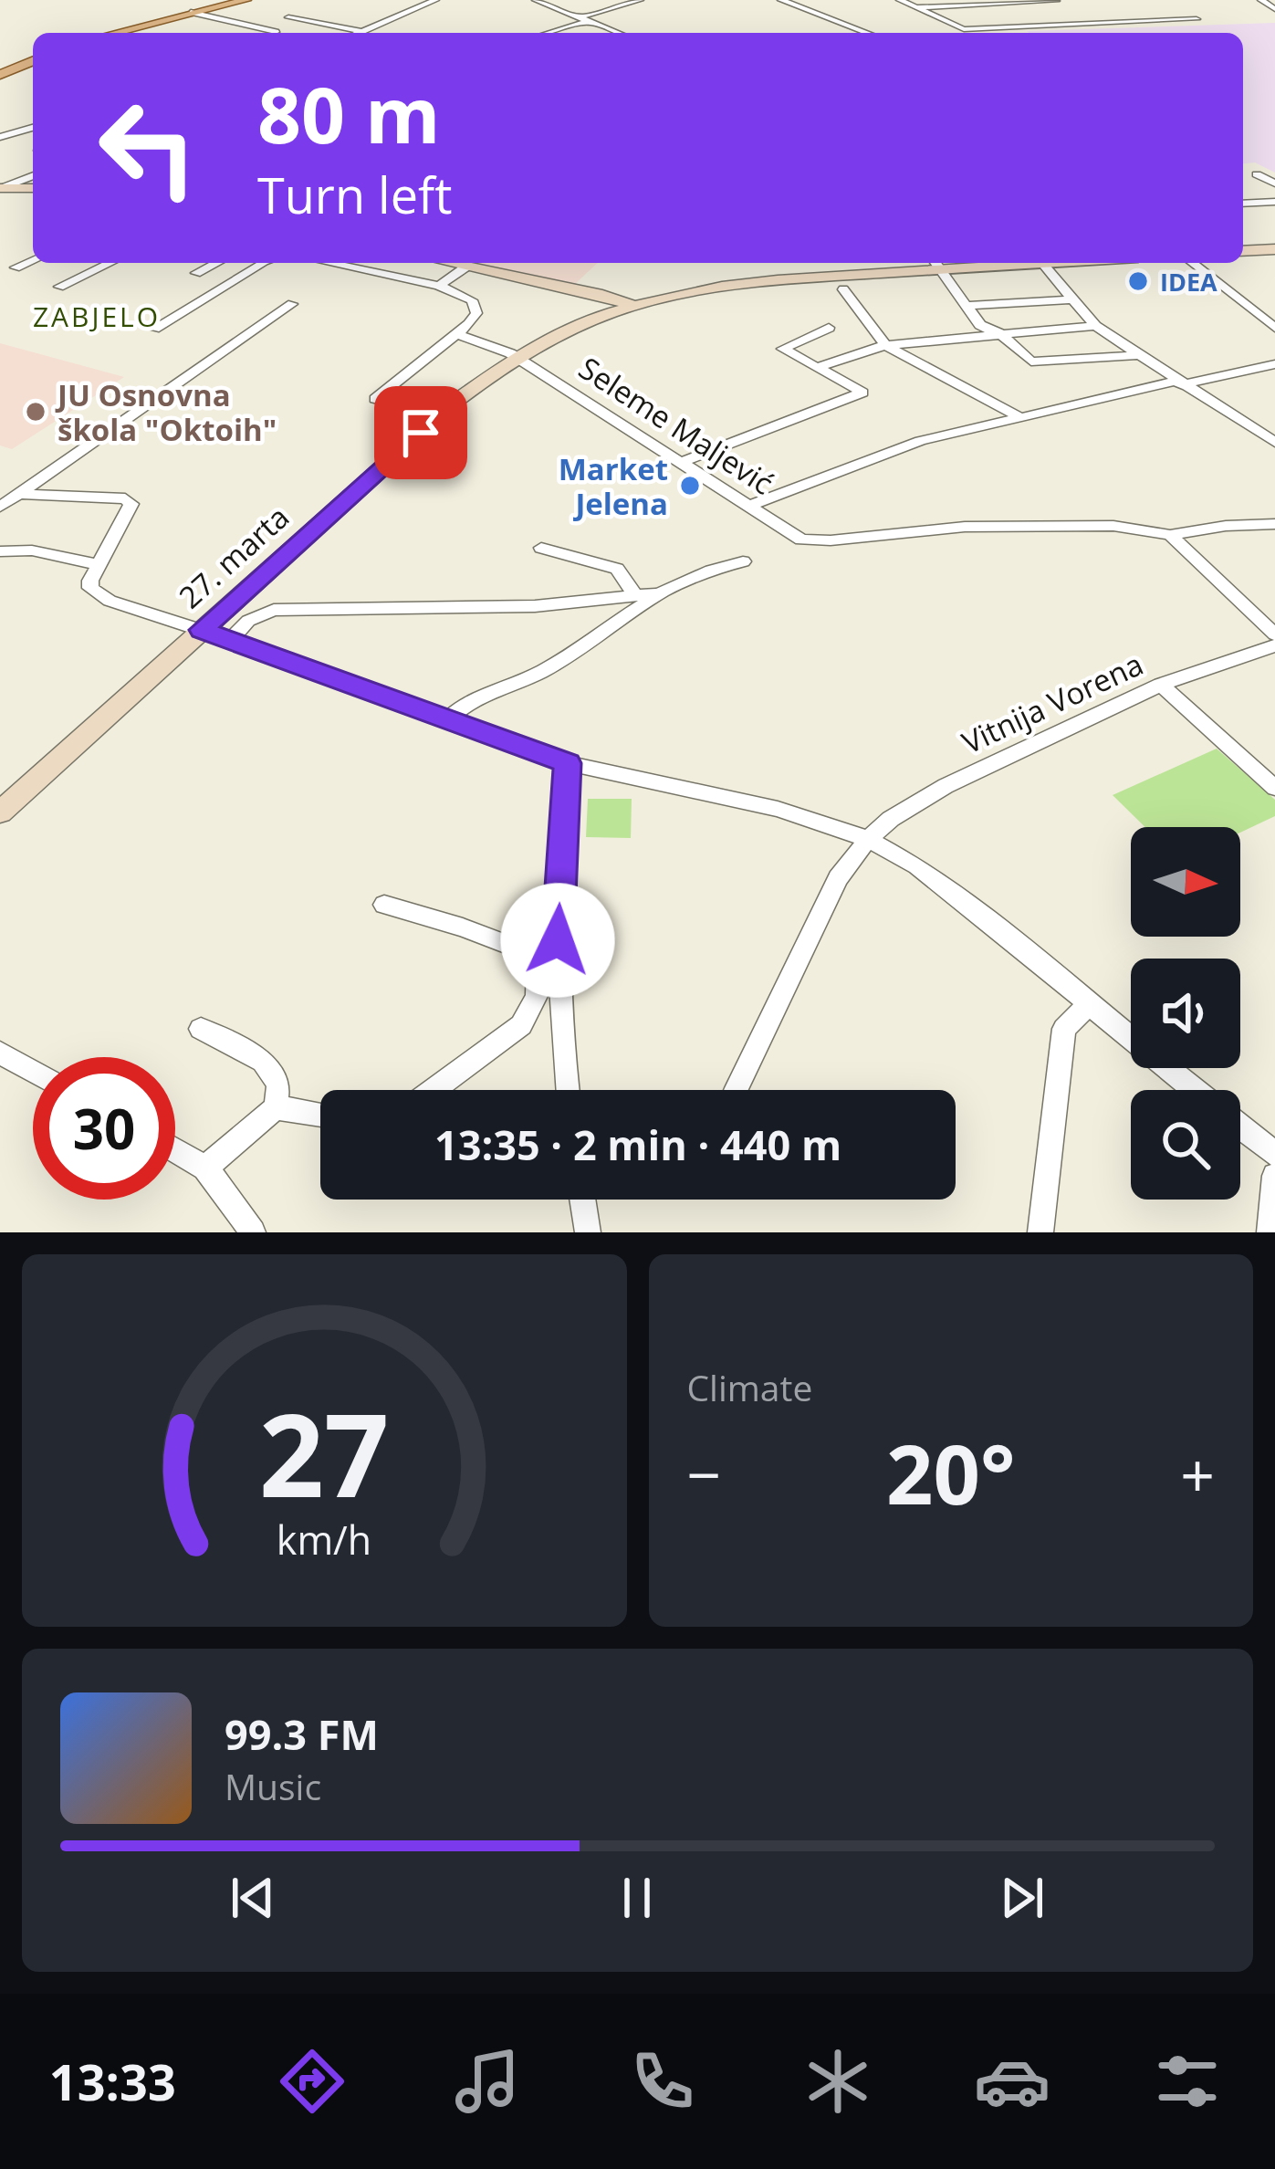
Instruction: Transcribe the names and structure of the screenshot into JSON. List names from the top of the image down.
{
  "streets": {
    "street": ["Seleme Maljević", "27. marta", "Vitnija Vorena"]
  },
  "crossings": [
    ["Seleme Maljević", "27. marta"]
  ],
  "districts": ["ZABJELO"],
  "places": ["IDEA", "JU Osnovna škola \"Oktoih\"", "Market Jelena"],
  "north": "right",
  "page": {
    "turn": ["80 m", "Turn left"],
    "limit": "30",
    "trip": "13:35 · 2 min · 440 m",
    "tile": "Climate",
    "heat": ["−", "20°", "+"],
    "song": ["99.3 FM", "Music"],
    "tabs": "13:33",
    "gauge": ["27", "km/h"]
  }
}
